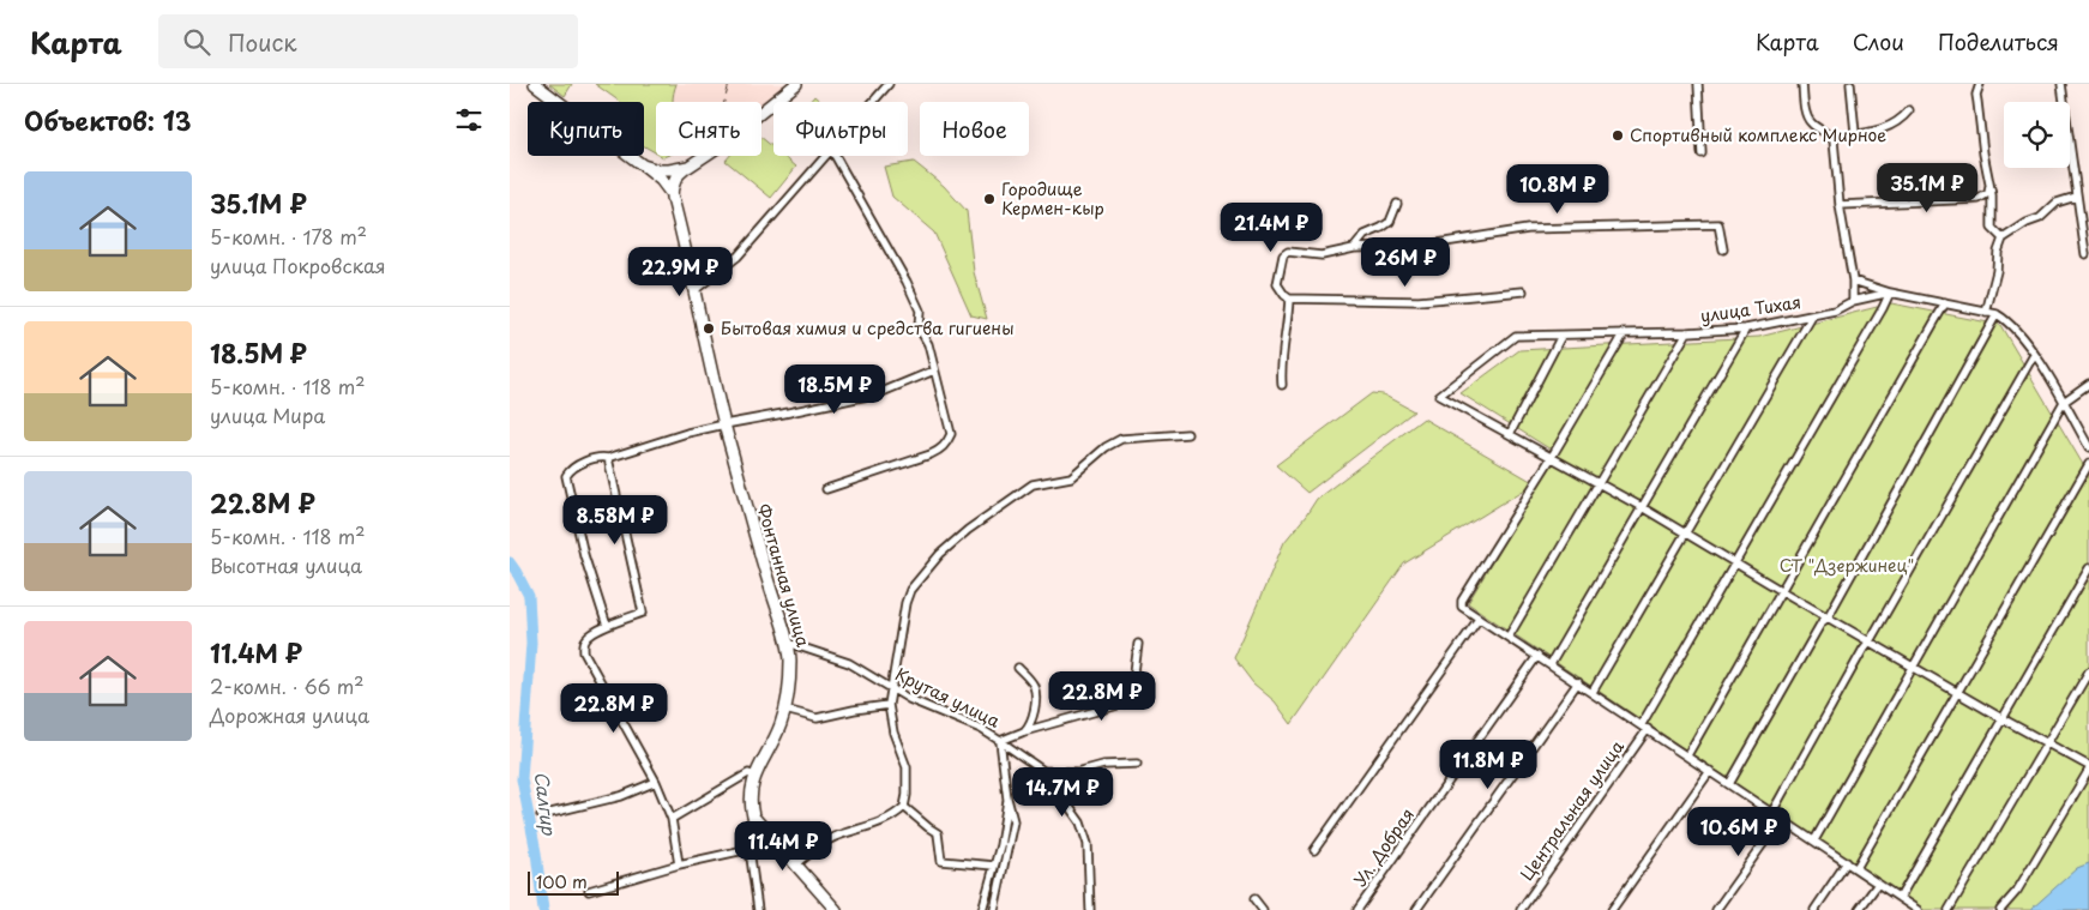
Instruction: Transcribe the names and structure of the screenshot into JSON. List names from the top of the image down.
{
  "streets": {
    "main road": ["Фонтанная улица"],
    "street": [
      "улица Тихая",
      "Крутая улица",
      "Центральная улица",
      "Ул. Добрая"
    ]
  },
  "crossings": [
    ["улица Тихая", "Центральная улица"],
    ["Фонтанная улица", "Крутая улица"]
  ],
  "water": ["Салгир"],
  "parks": ["СТ \"Дзержинец\""],
  "places": ["Спортивный комплекс Мирное", "Городище Кермен-кыр", "Бытовая химия и средства гигиены"],
  "scale_bar": "100 m",
  "page": {
    "header": "Карта",
    "search": "Поиск",
    "nav": ["Карта", "Слои", "Поделиться"],
    "heading": "Объектов: 13",
    "chip": [
      "Купить",
      "Снять",
      "Фильтры",
      "Новое"
    ],
    "list": [
      {
        "name": "35.1M ₽",
        "note": "5-комн. · 178 m² · улица Покровская"
      },
      {
        "name": "18.5M ₽",
        "note": "5-комн. · 118 m² · улица Мира"
      },
      {
        "name": "22.8M ₽",
        "note": "5-комн. · 118 m² · Высотная улица"
      },
      {
        "name": "11.4M ₽",
        "note": "2-комн. · 66 m² · Дорожная улица"
      }
    ],
    "price": [
      "35.1M ₽",
      "10.8M ₽",
      "21.4M ₽",
      "26M ₽",
      "22.9M ₽",
      "18.5M ₽",
      "8.58M ₽",
      "22.8M ₽",
      "22.8M ₽",
      "11.8M ₽",
      "14.7M ₽",
      "10.6M ₽",
      "11.4M ₽"
    ],
    "scale": "100 m"
  }
}
